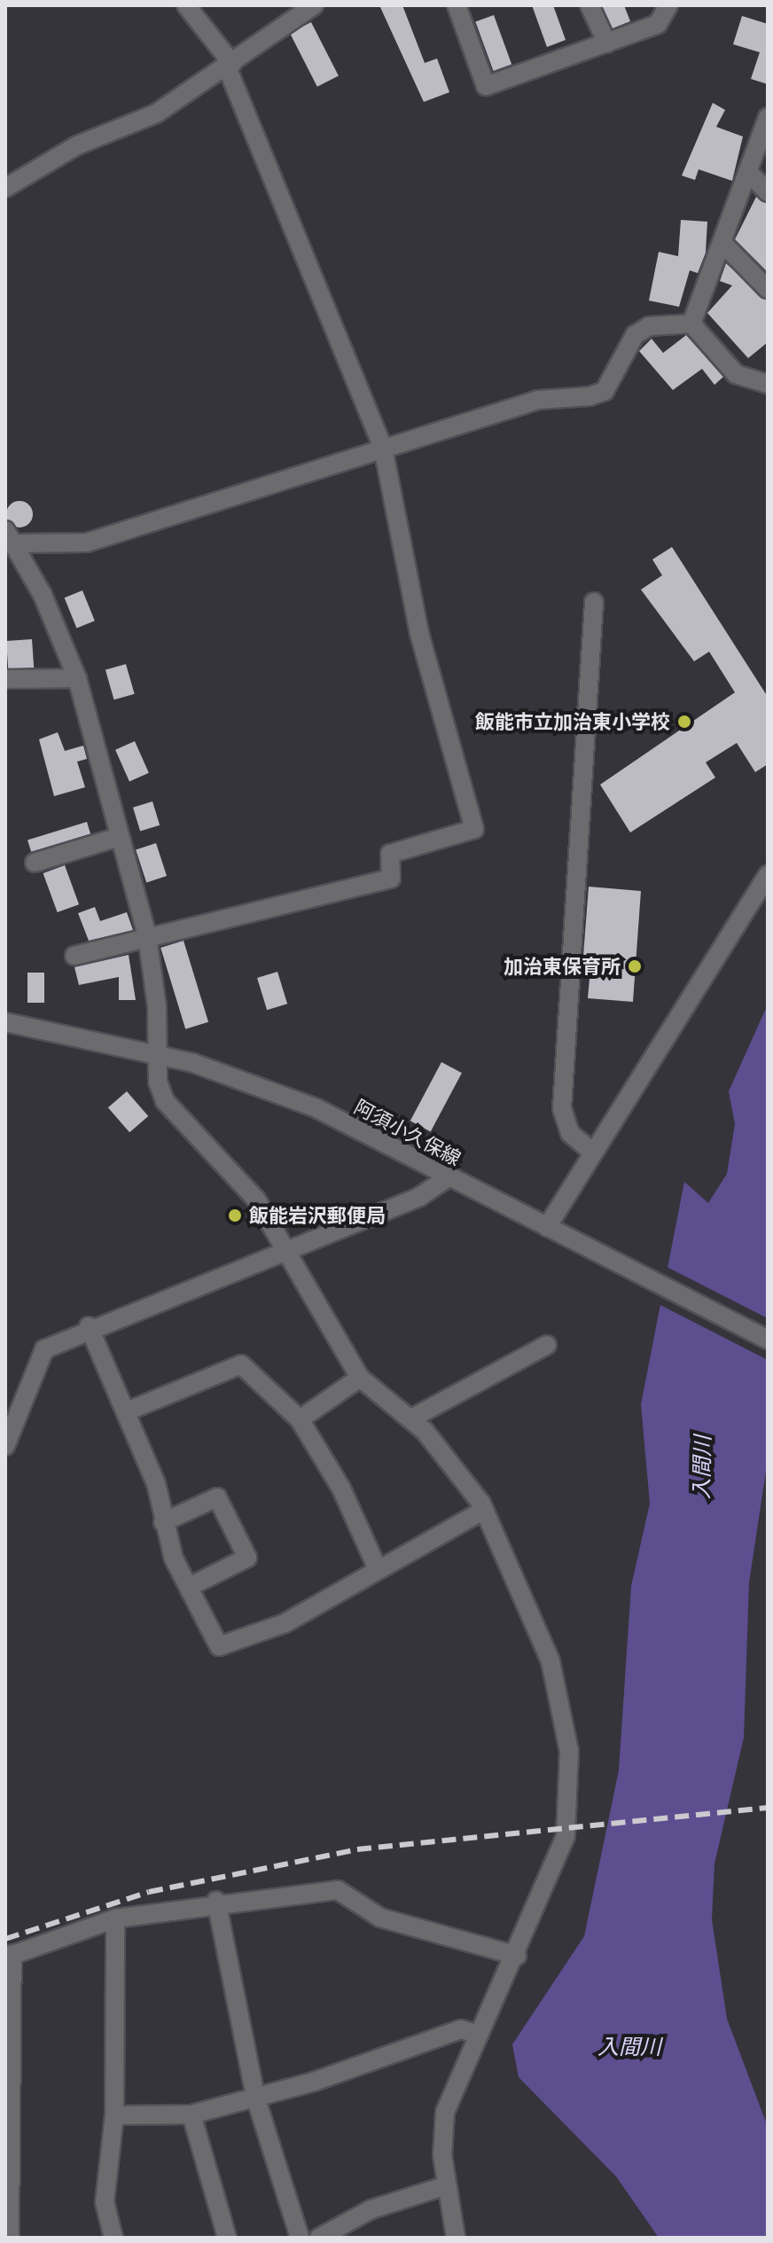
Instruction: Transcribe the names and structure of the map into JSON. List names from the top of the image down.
{
  "streets": {
    "street": ["阿須小久保線"]
  },
  "water": ["入間川"],
  "places": ["飯能市立加治東小学校", "加治東保育所", "飯能岩沢郵便局"]
}
